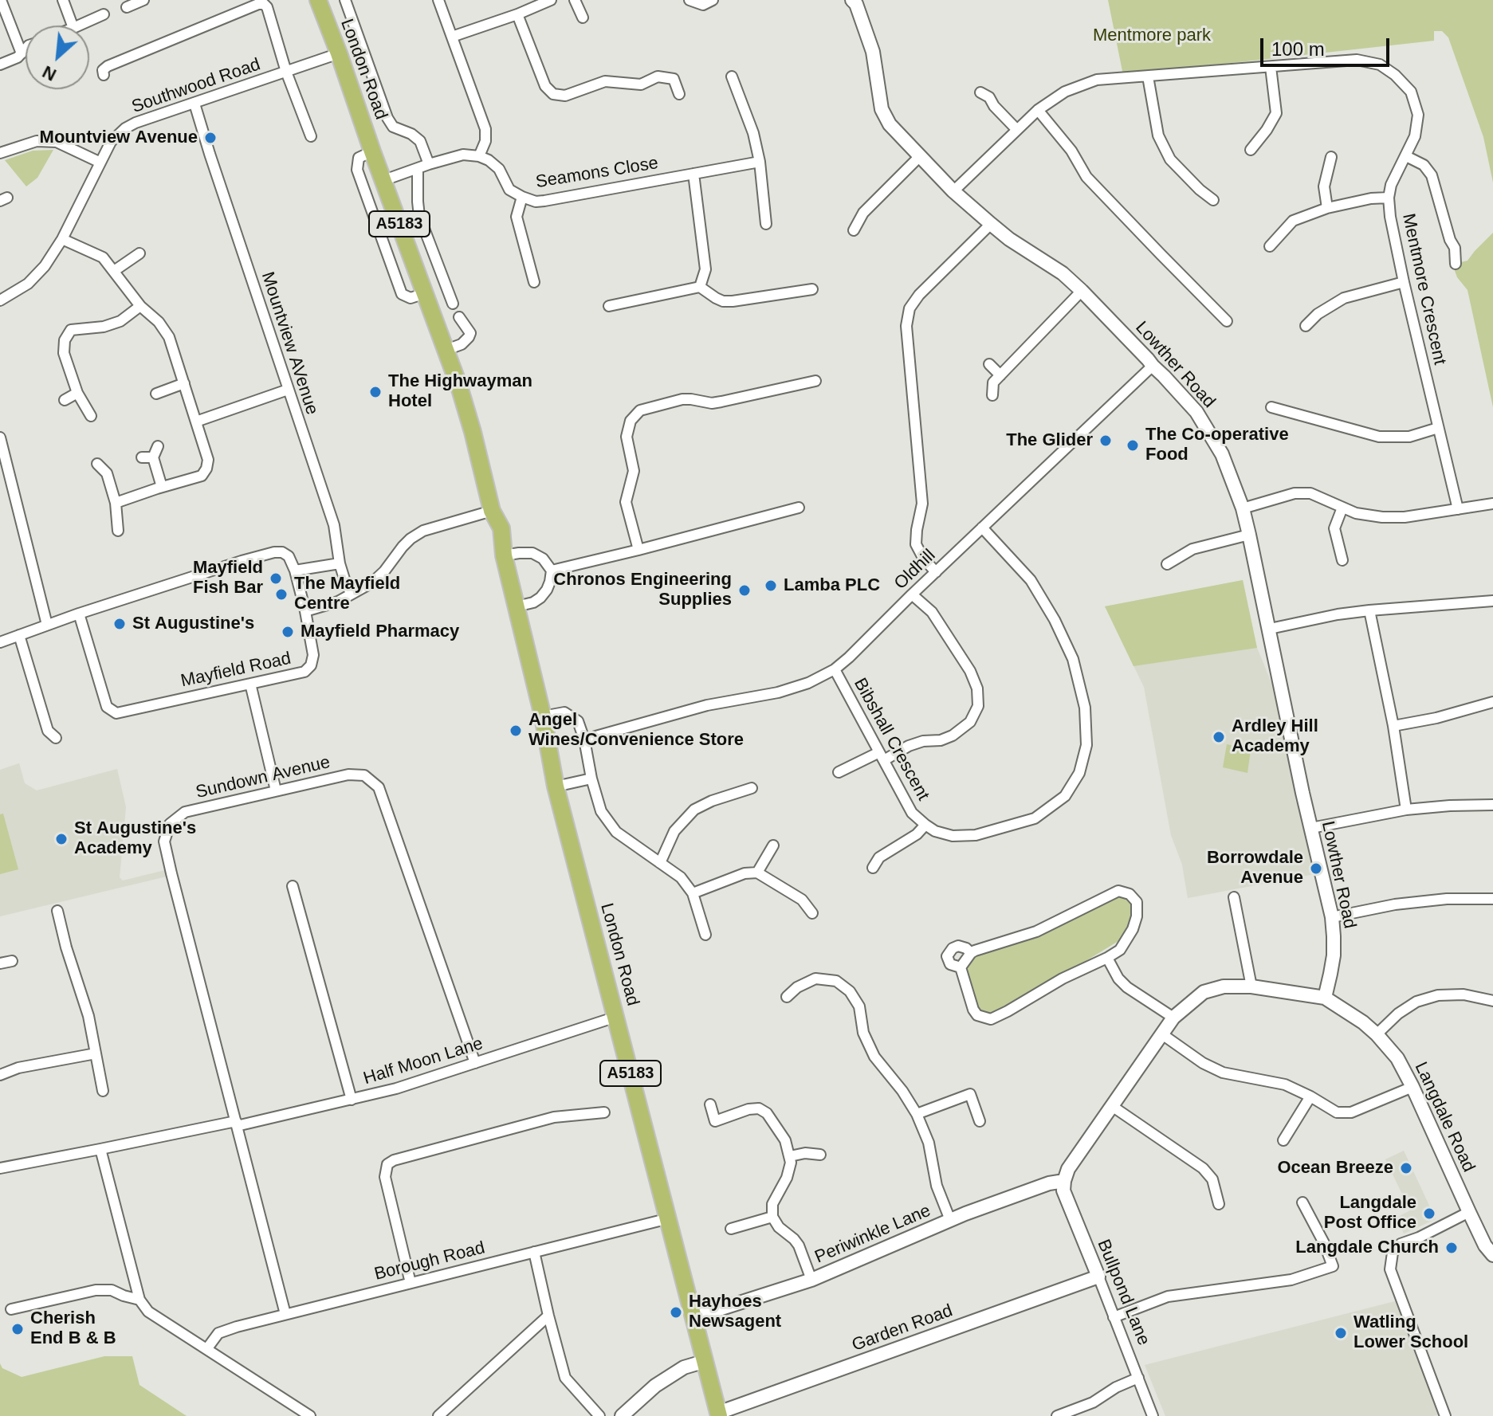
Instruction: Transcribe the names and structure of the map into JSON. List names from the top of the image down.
{
  "streets": {
    "main road": ["London Road", "A5183"],
    "street": [
      "Southwood Road",
      "Seamons Close",
      "Mentmore Crescent",
      "Mountview AVenue",
      "Lowther Road",
      "Oldhill",
      "Mayfield Road",
      "Bibshall Crescent",
      "Sundown Avenue",
      "Half Moon Lane",
      "Langdale Road",
      "Periwinkle Lane",
      "Borough Road",
      "Bullpond Lane",
      "Garden Road"
    ]
  },
  "crossings": [
    ["London Road", "Southwood Road"],
    ["London Road", "A5183"],
    ["London Road", "Half Moon Lane"],
    ["London Road", "Periwinkle Lane"],
    ["London Road", "Borough Road"],
    ["Southwood Road", "Mountview AVenue"],
    ["A5183", "Garden Road"],
    ["Mentmore Crescent", "Lowther Road"],
    ["Lowther Road", "Oldhill"],
    ["Lowther Road", "Langdale Road"],
    ["Oldhill", "Bibshall Crescent"],
    ["Sundown Avenue", "Half Moon Lane"],
    ["Sundown Avenue", "Borough Road"],
    ["Langdale Road", "Periwinkle Lane"],
    ["Langdale Road", "Bullpond Lane"],
    ["Periwinkle Lane", "Bullpond Lane"],
    ["Bullpond Lane", "Garden Road"]
  ],
  "parks": ["Mentmore park"],
  "places": [
    "Mountview Avenue",
    "The Highwayman Hotel",
    "The Glider",
    "The Co-operative Food",
    "Mayfield Fish Bar",
    "Lamba PLC",
    "Chronos Engineering Supplies",
    "The Mayfield Centre",
    "St Augustine's",
    "Mayfield Pharmacy",
    "Angel Wines/Convenience Store",
    "Ardley Hill Academy",
    "St Augustine's Academy",
    "Borrowdale Avenue",
    "Ocean Breeze",
    "Langdale Post Office",
    "Langdale Church",
    "Hayhoes Newsagent",
    "Cherish End B & B",
    "Watling Lower School"
  ],
  "scale_bar": "100 m",
  "north": "bottom left"
}
